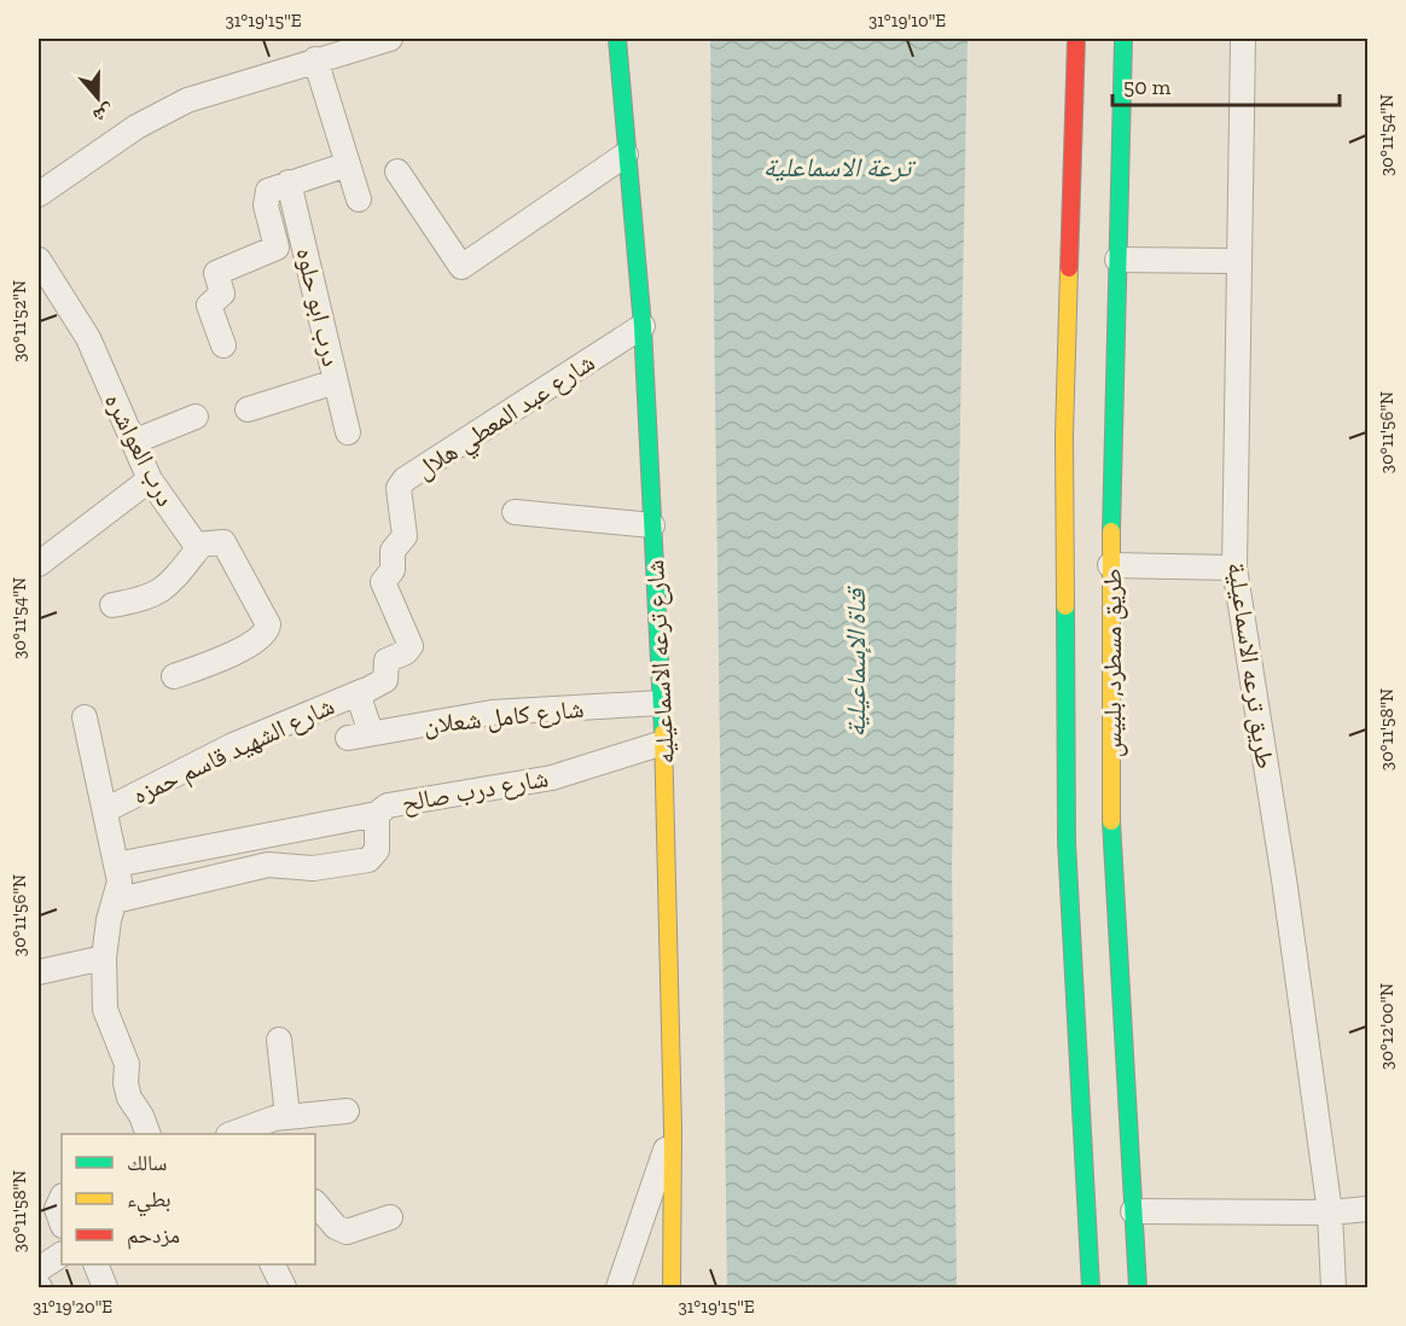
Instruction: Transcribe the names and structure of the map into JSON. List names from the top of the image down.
{
  "streets": {
    "main road": ["شارع ترعه الاسماعيليه", "طريق مسطرد, بلبيس"],
    "street": [
      "درب ابو حلوه",
      "شارع عبد المعطي هلال",
      "درب العواشره",
      "طريق ترعه الاسماعيلية",
      "شارع كامل شعلان",
      "شارع الشهيد قاسم حمزه",
      "شارع درب صالح"
    ]
  },
  "crossings": [
    ["شارع عبد المعطي هلال", "شارع ترعه الاسماعيليه"],
    ["شارع عبد المعطي هلال", "شارع كامل شعلان"],
    ["شارع عبد المعطي هلال", "شارع الشهيد قاسم حمزه"],
    ["شارع ترعه الاسماعيليه", "شارع كامل شعلان"],
    ["شارع ترعه الاسماعيليه", "شارع درب صالح"],
    ["شارع كامل شعلان", "شارع الشهيد قاسم حمزه"]
  ],
  "water": ["ترعة الاسماعلية", "قناة الإسماعيلية"],
  "legend": ["سالك", "بطيء", "مزدحم"],
  "scale_bar": "50 m",
  "north": "bottom",
  "coordinates": [
    "31°19'15\"E",
    "31°19'10\"E",
    "30°11'54\"N",
    "30°11'52\"N",
    "30°11'56\"N",
    "30°11'58\"N",
    "30°12'00\"N",
    "31°19'20\"E"
  ]
}
